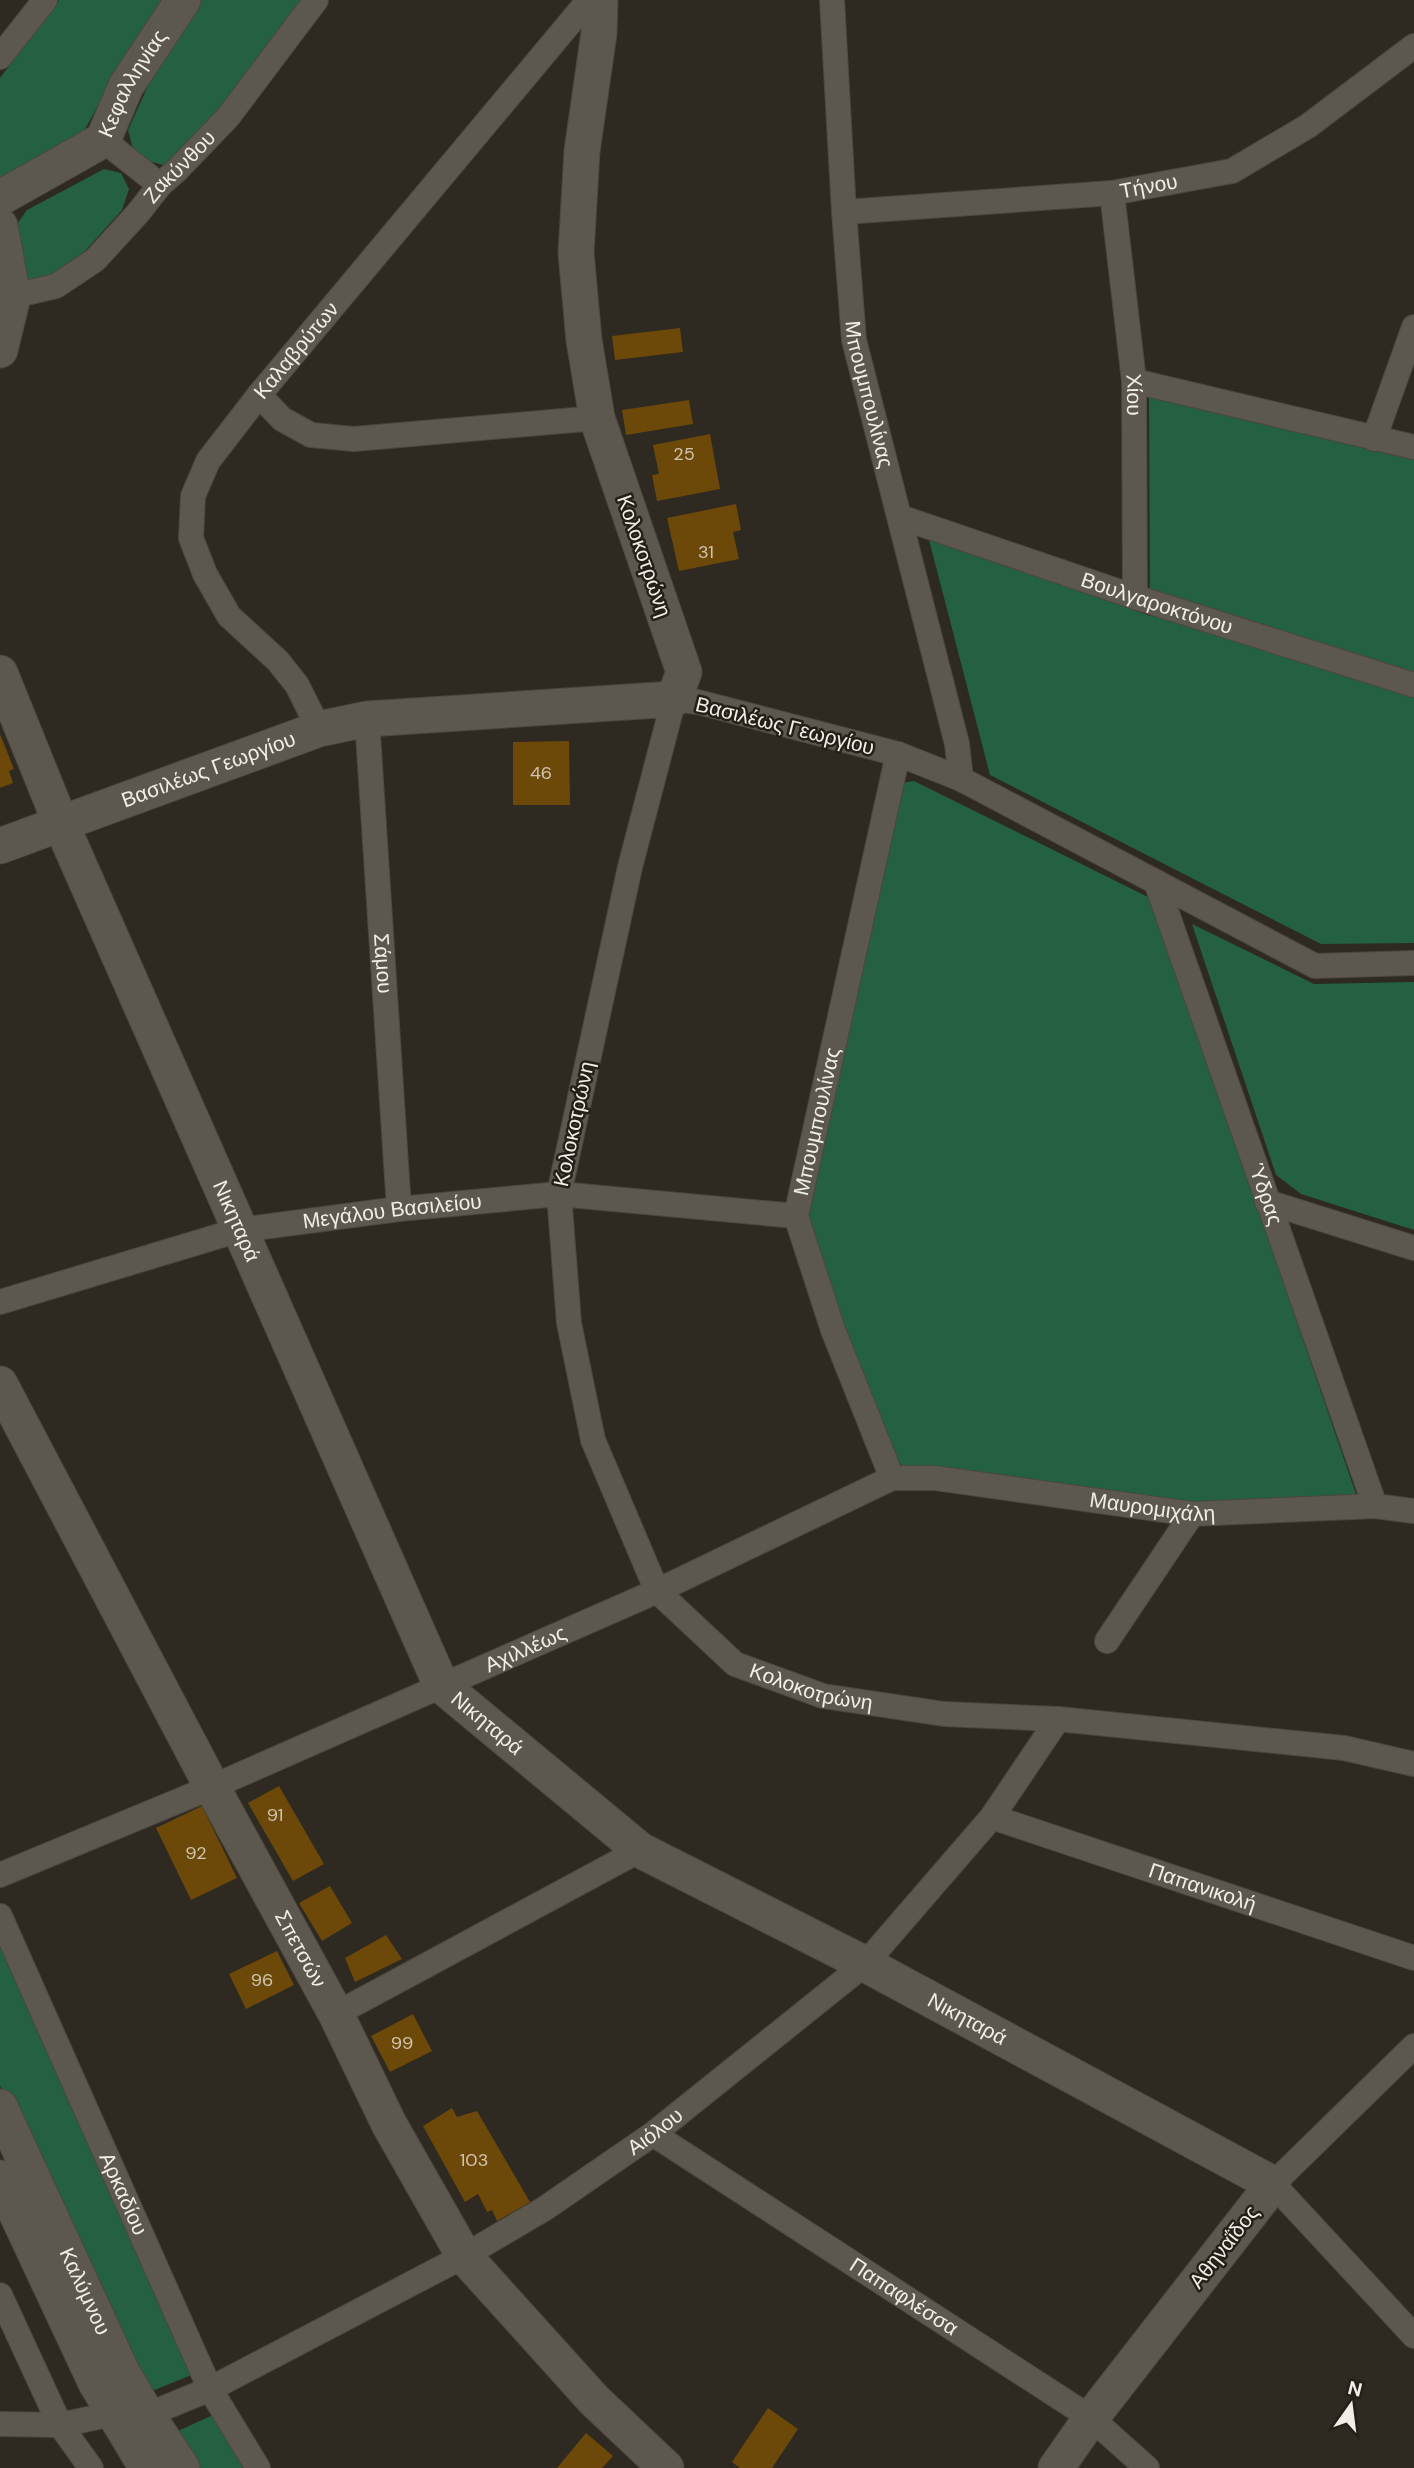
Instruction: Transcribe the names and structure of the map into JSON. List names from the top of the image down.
{
  "streets": {
    "street": [
      "Κεφαλληνίας",
      "Ζακύνθου",
      "Τήνου",
      "Καλαβρύτων",
      "Μπουμπουλίνας",
      "Χίου",
      "Κολοκοτρώνη",
      "Βουλγαροκτόνου",
      "Βασιλέως Γεωργίου",
      "Σάμου",
      "Ύδρας",
      "Μεγάλου Βασιλείου",
      "Νικηταρά",
      "Μαυρομιχάλη",
      "Αχιλλέως",
      "Παπανικολή",
      "Σπετσών",
      "Αιόλου",
      "Αρκαδίου",
      "Αθηναΐδος",
      "Καλύμνου",
      "Παπαφλέσσα"
    ]
  },
  "crossings": [
    ["Τήνου", "Μπουμπουλίνας"],
    ["Τήνου", "Χίου"],
    ["Καλαβρύτων", "Βασιλέως Γεωργίου"],
    ["Μπουμπουλίνας", "Βουλγαροκτόνου"],
    ["Μπουμπουλίνας", "Βασιλέως Γεωργίου"],
    ["Μπουμπουλίνας", "Μεγάλου Βασιλείου"],
    ["Μπουμπουλίνας", "Μαυρομιχάλη"],
    ["Μπουμπουλίνας", "Αχιλλέως"],
    ["Χίου", "Βουλγαροκτόνου"],
    ["Κολοκοτρώνη", "Βασιλέως Γεωργίου"],
    ["Κολοκοτρώνη", "Μεγάλου Βασιλείου"],
    ["Κολοκοτρώνη", "Αχιλλέως"],
    ["Κολοκοτρώνη", "Αιόλου"],
    ["Βασιλέως Γεωργίου", "Σάμου"],
    ["Βασιλέως Γεωργίου", "Ύδρας"],
    ["Βασιλέως Γεωργίου", "Νικηταρά"],
    ["Σάμου", "Μεγάλου Βασιλείου"],
    ["Ύδρας", "Μαυρομιχάλη"],
    ["Μεγάλου Βασιλείου", "Νικηταρά"],
    ["Νικηταρά", "Αχιλλέως"],
    ["Νικηταρά", "Αιόλου"],
    ["Νικηταρά", "Αθηναΐδος"],
    ["Μαυρομιχάλη", "Αχιλλέως"],
    ["Αχιλλέως", "Σπετσών"],
    ["Παπανικολή", "Αιόλου"],
    ["Σπετσών", "Αιόλου"],
    ["Αιόλου", "Αρκαδίου"],
    ["Αιόλου", "Καλύμνου"],
    ["Αιόλου", "Παπαφλέσσα"],
    ["Αθηναΐδος", "Παπαφλέσσα"]
  ],
  "house_numbers": [
    "25",
    "31",
    "46",
    "91",
    "92",
    "96",
    "99",
    "103"
  ],
  "north": "top"
}
